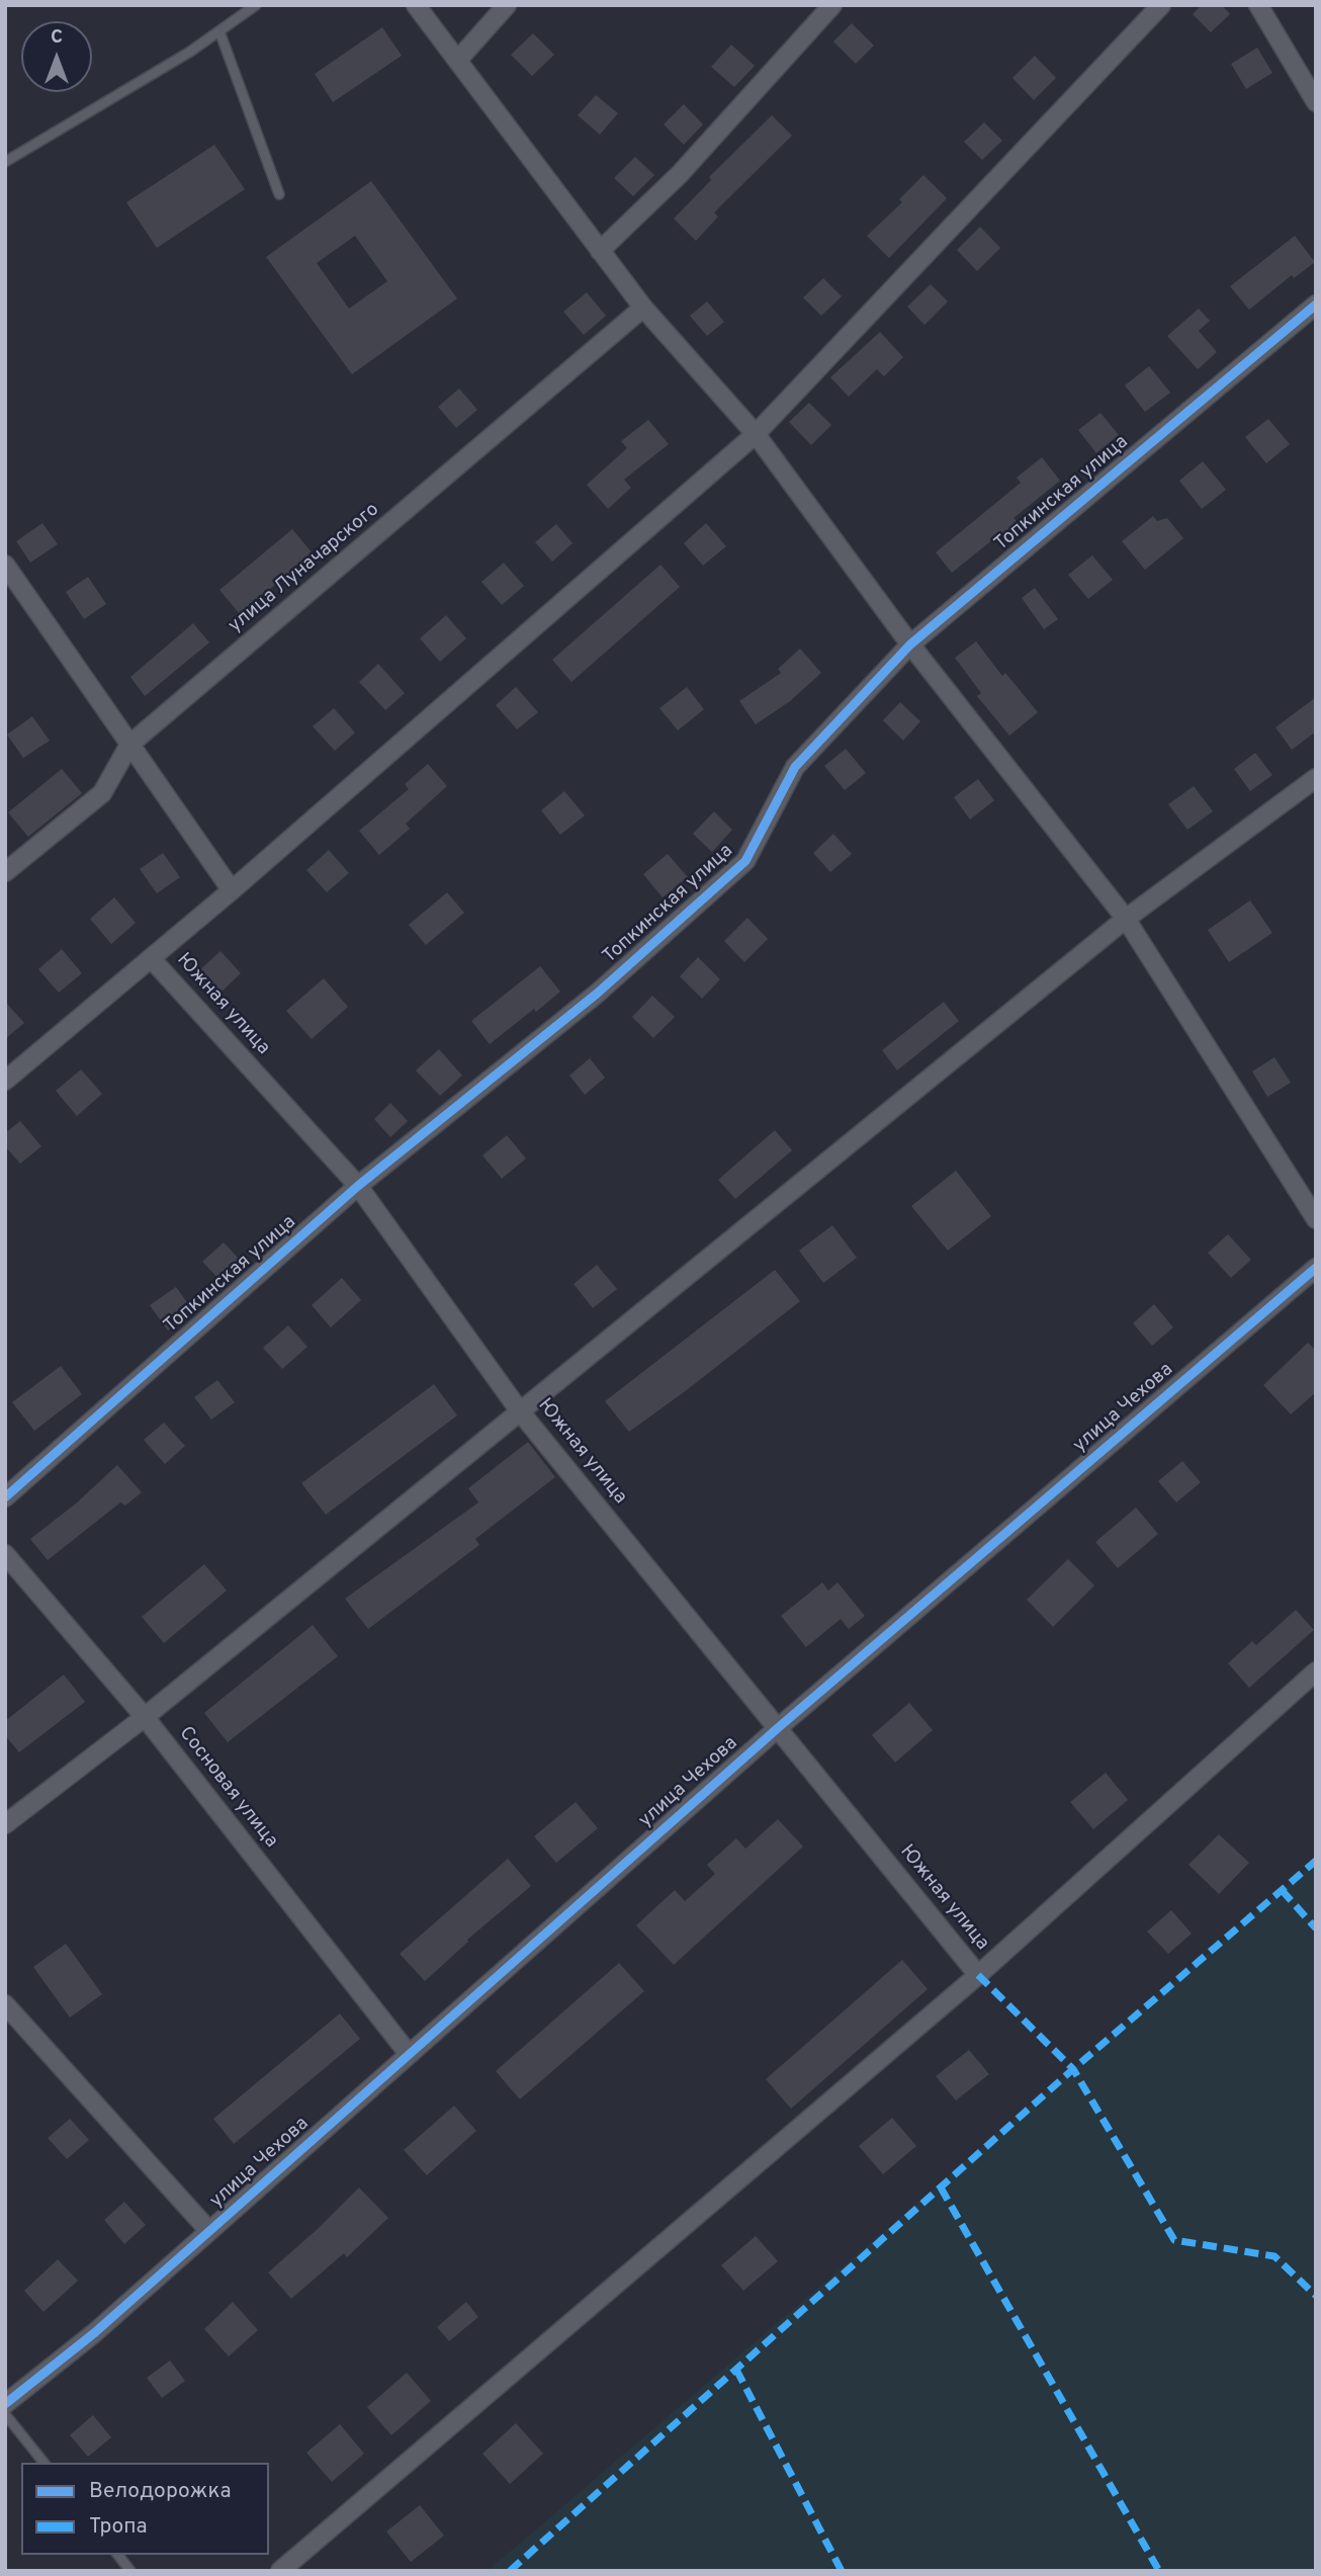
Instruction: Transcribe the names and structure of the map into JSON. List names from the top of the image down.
{
  "streets": {
    "street": [
      "Топкинская улица",
      "улица Луначарского",
      "Южная улица",
      "улица Чехова",
      "Сосновая улица"
    ]
  },
  "crossings": [
    ["Топкинская улица", "Южная улица"],
    ["Южная улица", "улица Чехова"],
    ["улица Чехова", "Сосновая улица"]
  ],
  "legend": ["Велодорожка", "Тропа"],
  "north": "top"
}
